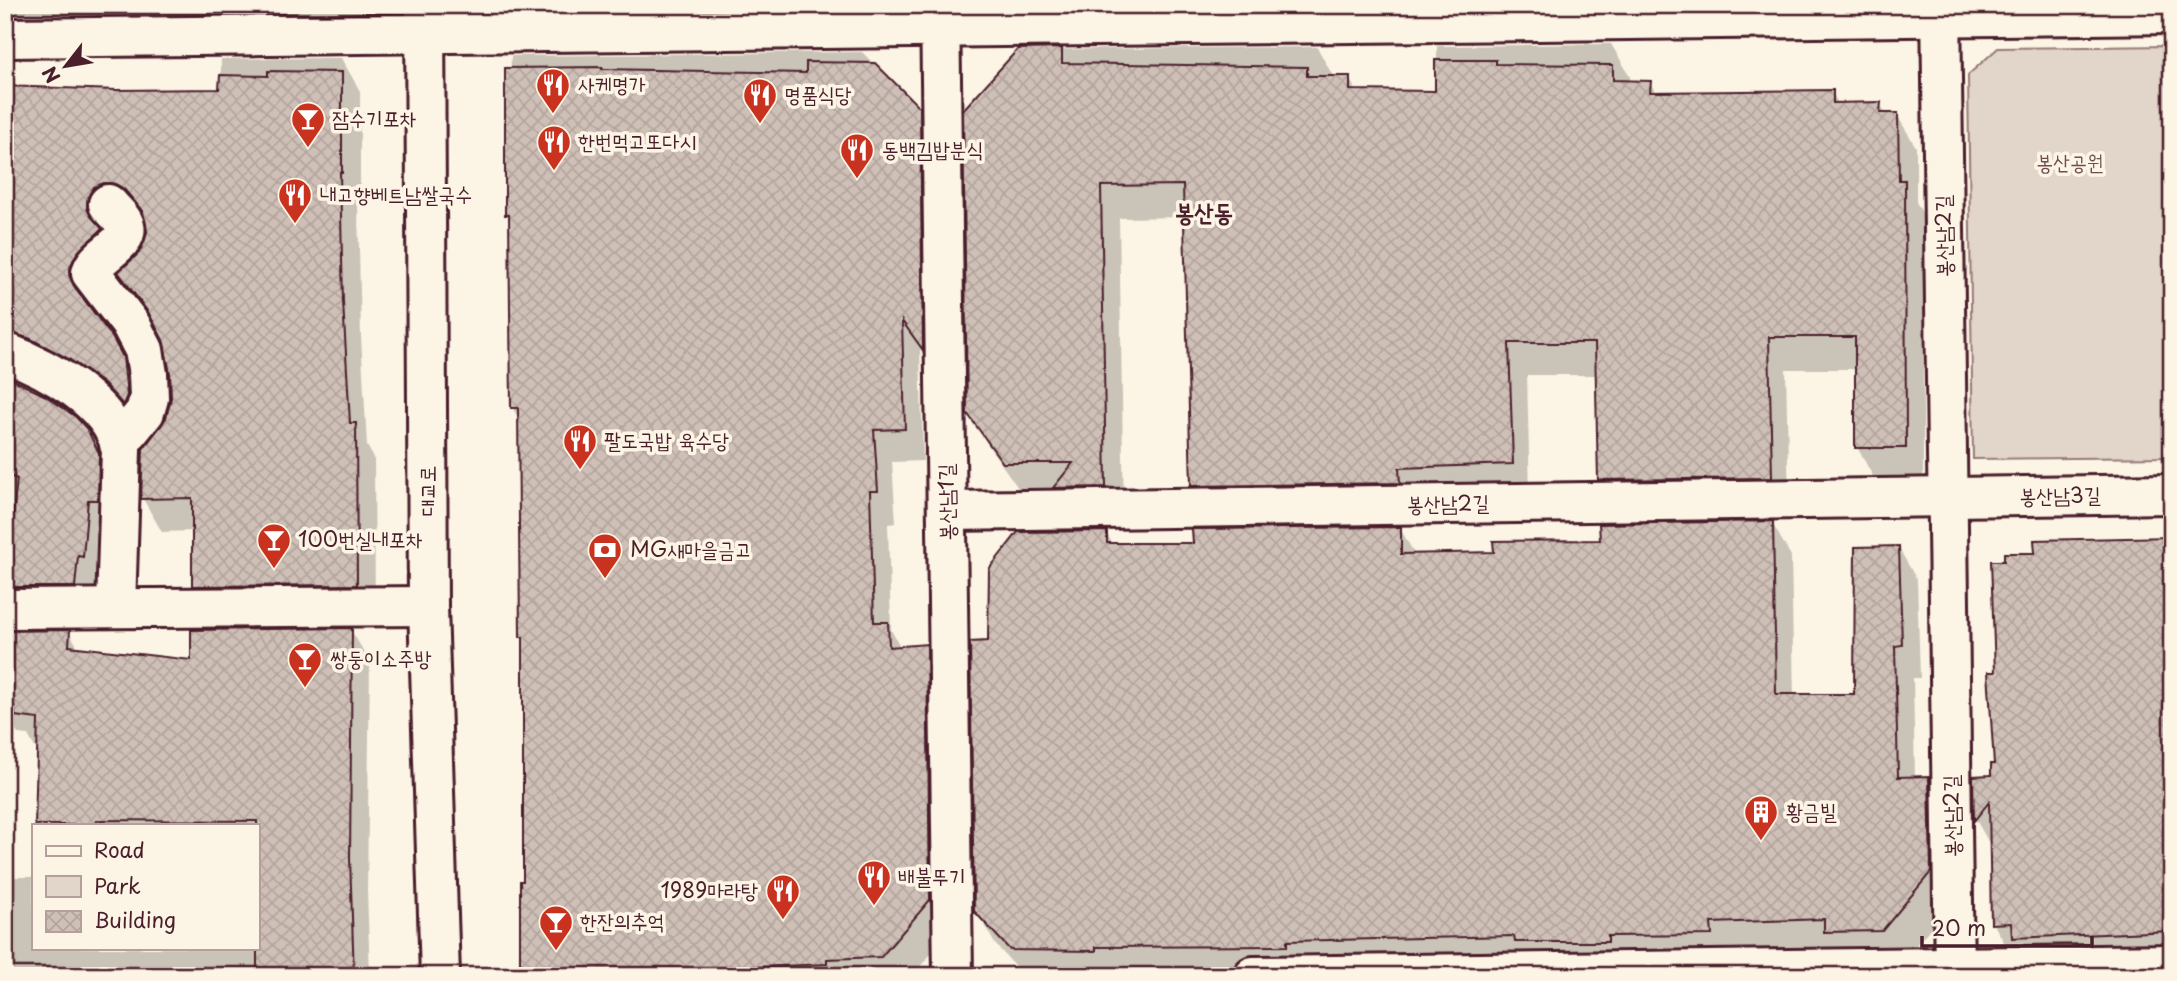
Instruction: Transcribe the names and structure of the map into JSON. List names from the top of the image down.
{
  "streets": {
    "street": [
      "봉산남2길",
      "대교로",
      "봉산남3길",
      "봉산남1길"
    ]
  },
  "crossings": [
    ["봉산남2길", "봉산남3길"],
    ["봉산남2길", "봉산남1길"]
  ],
  "districts": ["봉산동"],
  "parks": ["봉산공원"],
  "places": {
    "restaurant": [
      "사케명가",
      "명품식당",
      "한번먹고또다시",
      "동백김밥분식",
      "내고향베트남쌀국수",
      "팔도국밥 육수당",
      "배불뚜기",
      "1989마라탕"
    ],
    "bar": [
      "잠수기포차",
      "100번실내포차",
      "쌍둥이소주방",
      "한잔의추억"
    ],
    "bank": ["MG새마을금고"],
    "building": ["황금빌"]
  },
  "legend": ["Road", "Park", "Building"],
  "scale_bar": "20 m",
  "north": "bottom left"
}
